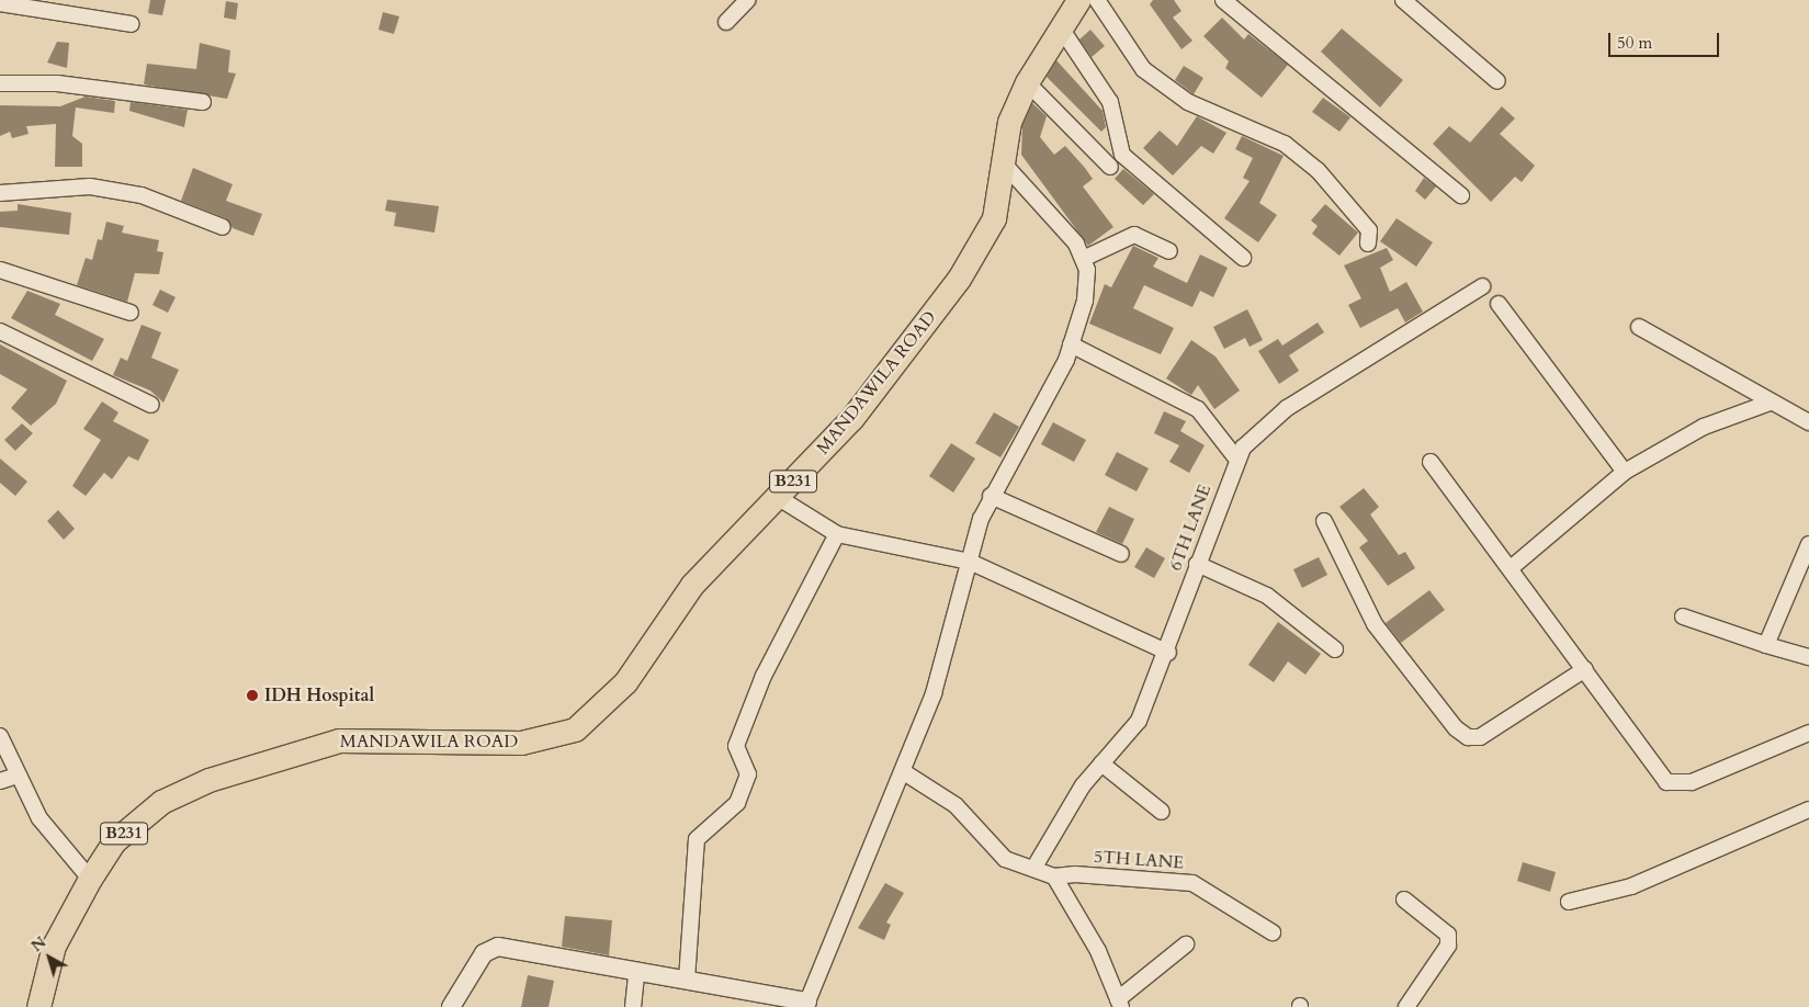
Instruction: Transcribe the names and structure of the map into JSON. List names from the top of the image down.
{
  "streets": {
    "main road": ["MANDAWILA ROAD", "B231"],
    "street": ["6TH LANE", "5TH LANE"]
  },
  "places": ["IDH Hospital"],
  "scale_bar": "50 m",
  "north": "top left"
}
